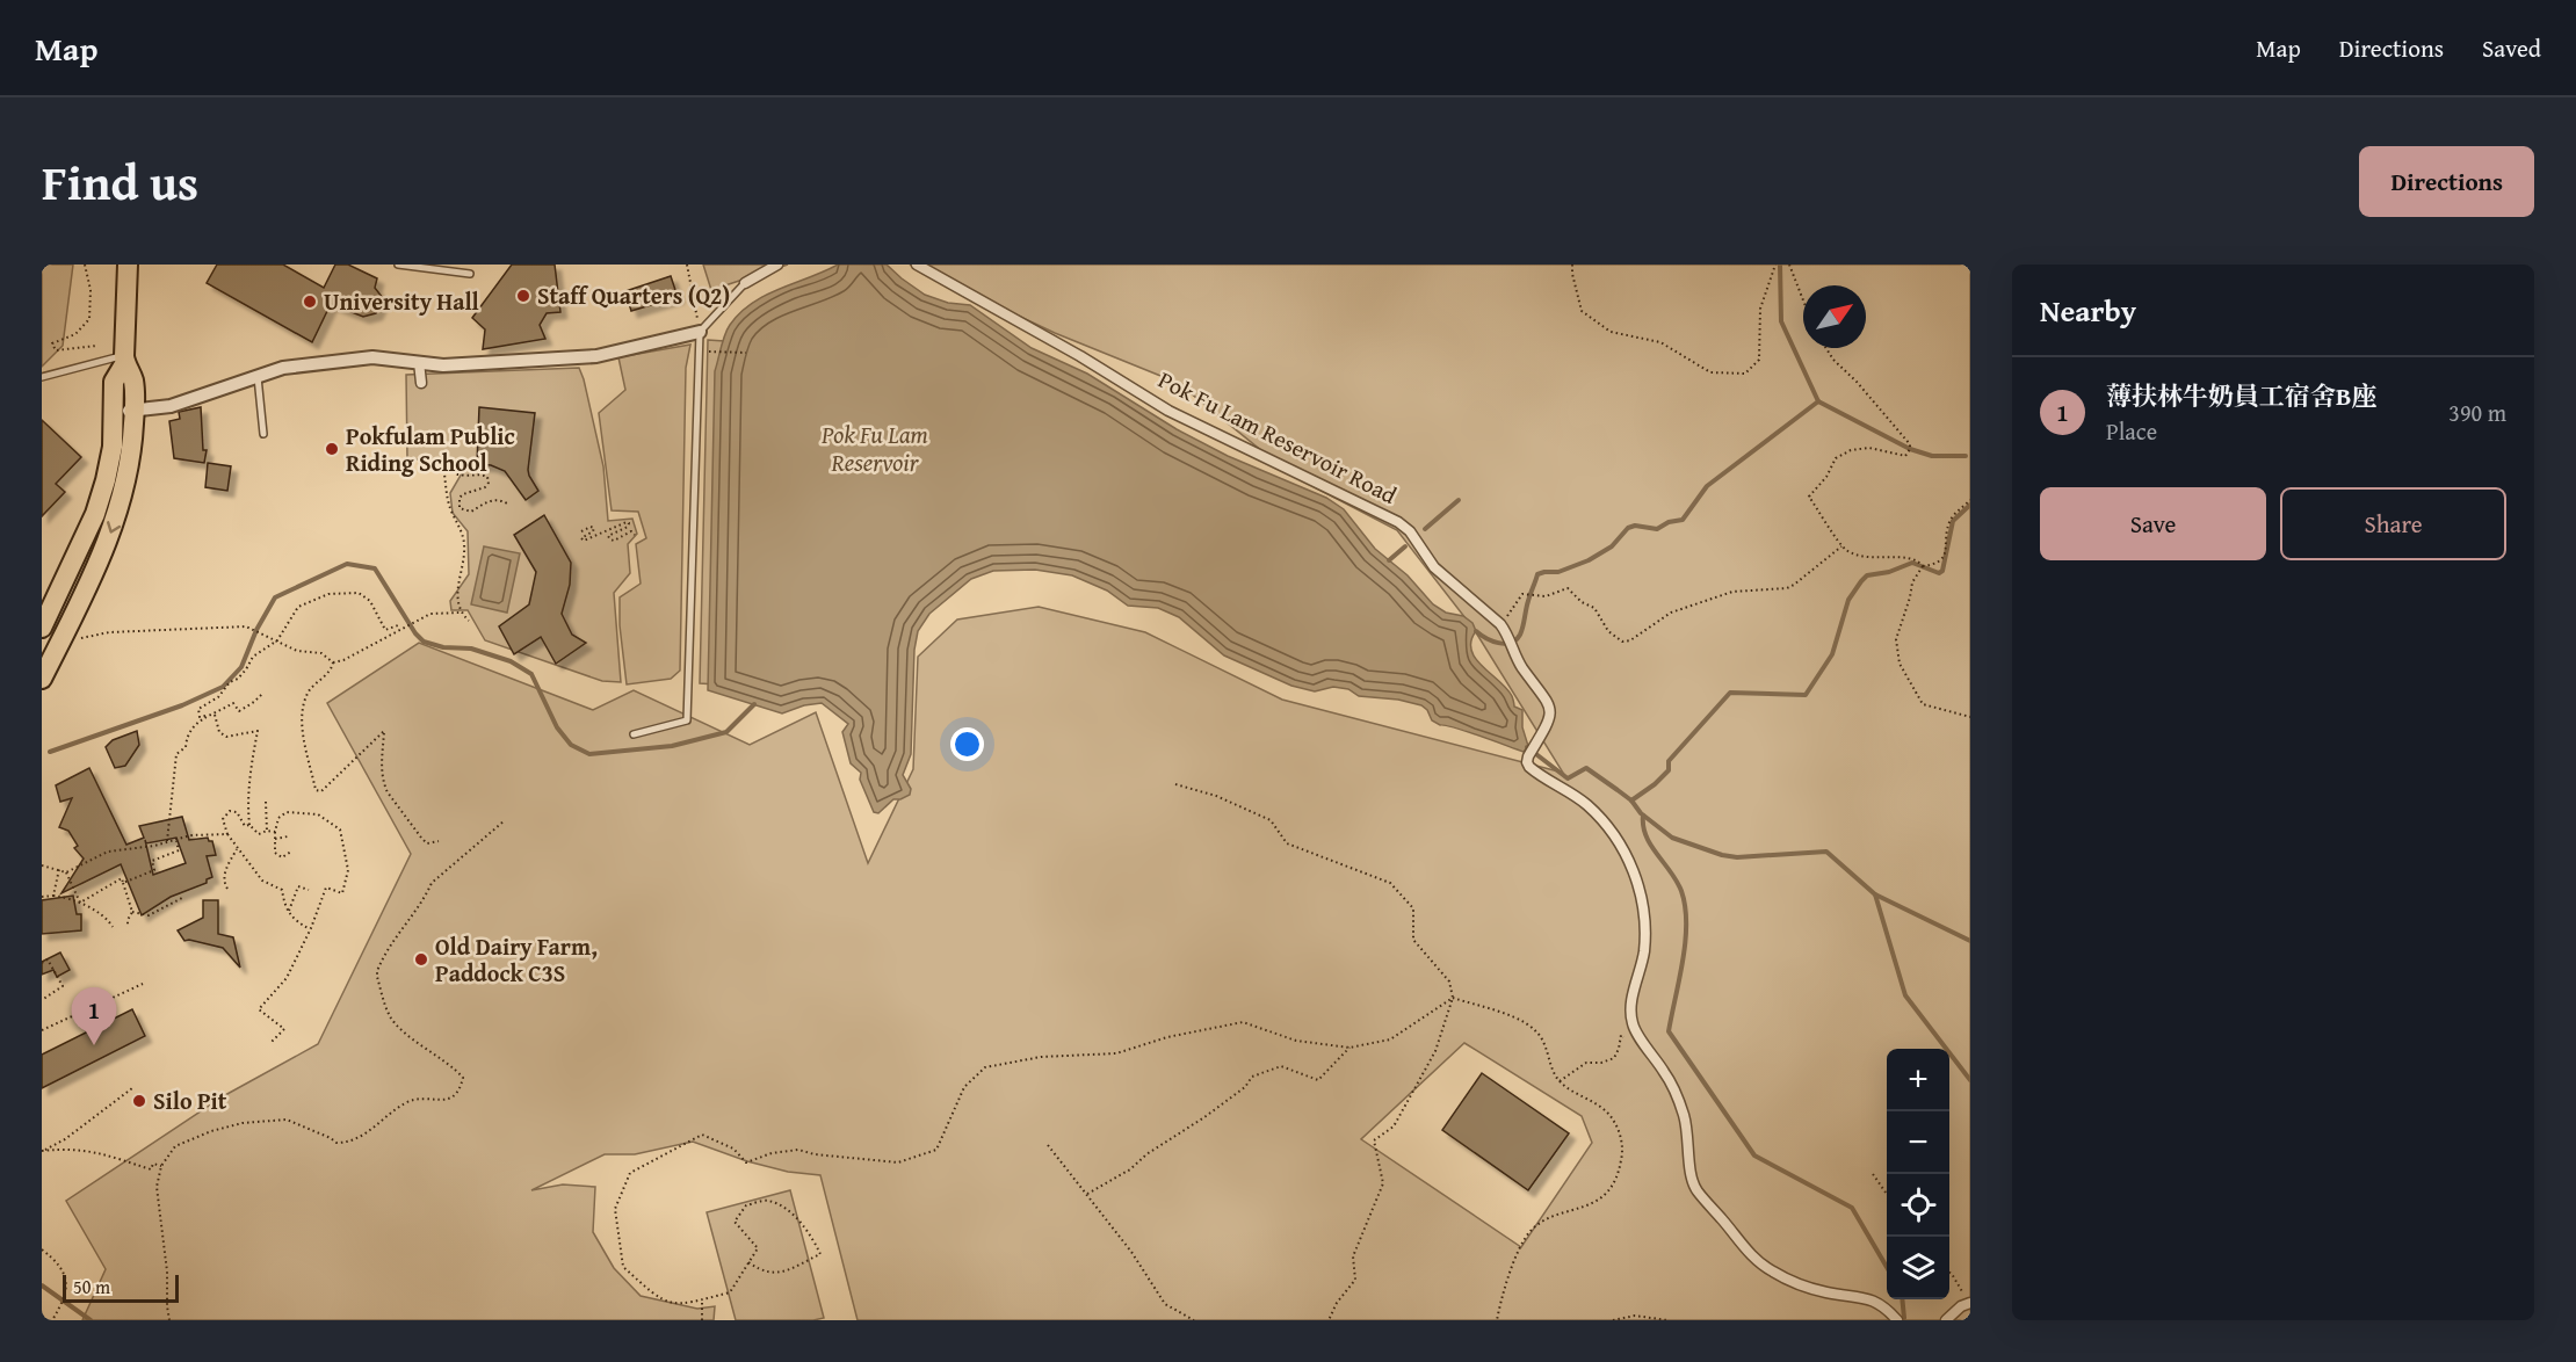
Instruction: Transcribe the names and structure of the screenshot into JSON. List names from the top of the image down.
{
  "streets": {
    "street": ["Pok Fu Lam Reservoir Road"]
  },
  "water": ["Pok Fu Lam Reservoir"],
  "places": [
    "Staff Quarters (Q2)",
    "University Hall",
    "Pokfulam Public Riding School",
    "Old Dairy Farm, Paddock C3S",
    "Silo Pit"
  ],
  "scale_bar": "50 m",
  "north": "top right",
  "page": {
    "header": "Map",
    "nav": ["Map", "Directions", "Saved"],
    "title": "Find us",
    "buttons": [
      "Directions",
      ["Save", "Share"]
    ],
    "heading": "Nearby",
    "list": [
      {
        "mark": "1",
        "name": "薄扶林牛奶員工宿舍B座",
        "note": "Place",
        "value": "390 m"
      }
    ],
    "pins": "1",
    "map_buttons": ["+", "−"],
    "scale": "50 m"
  }
}
